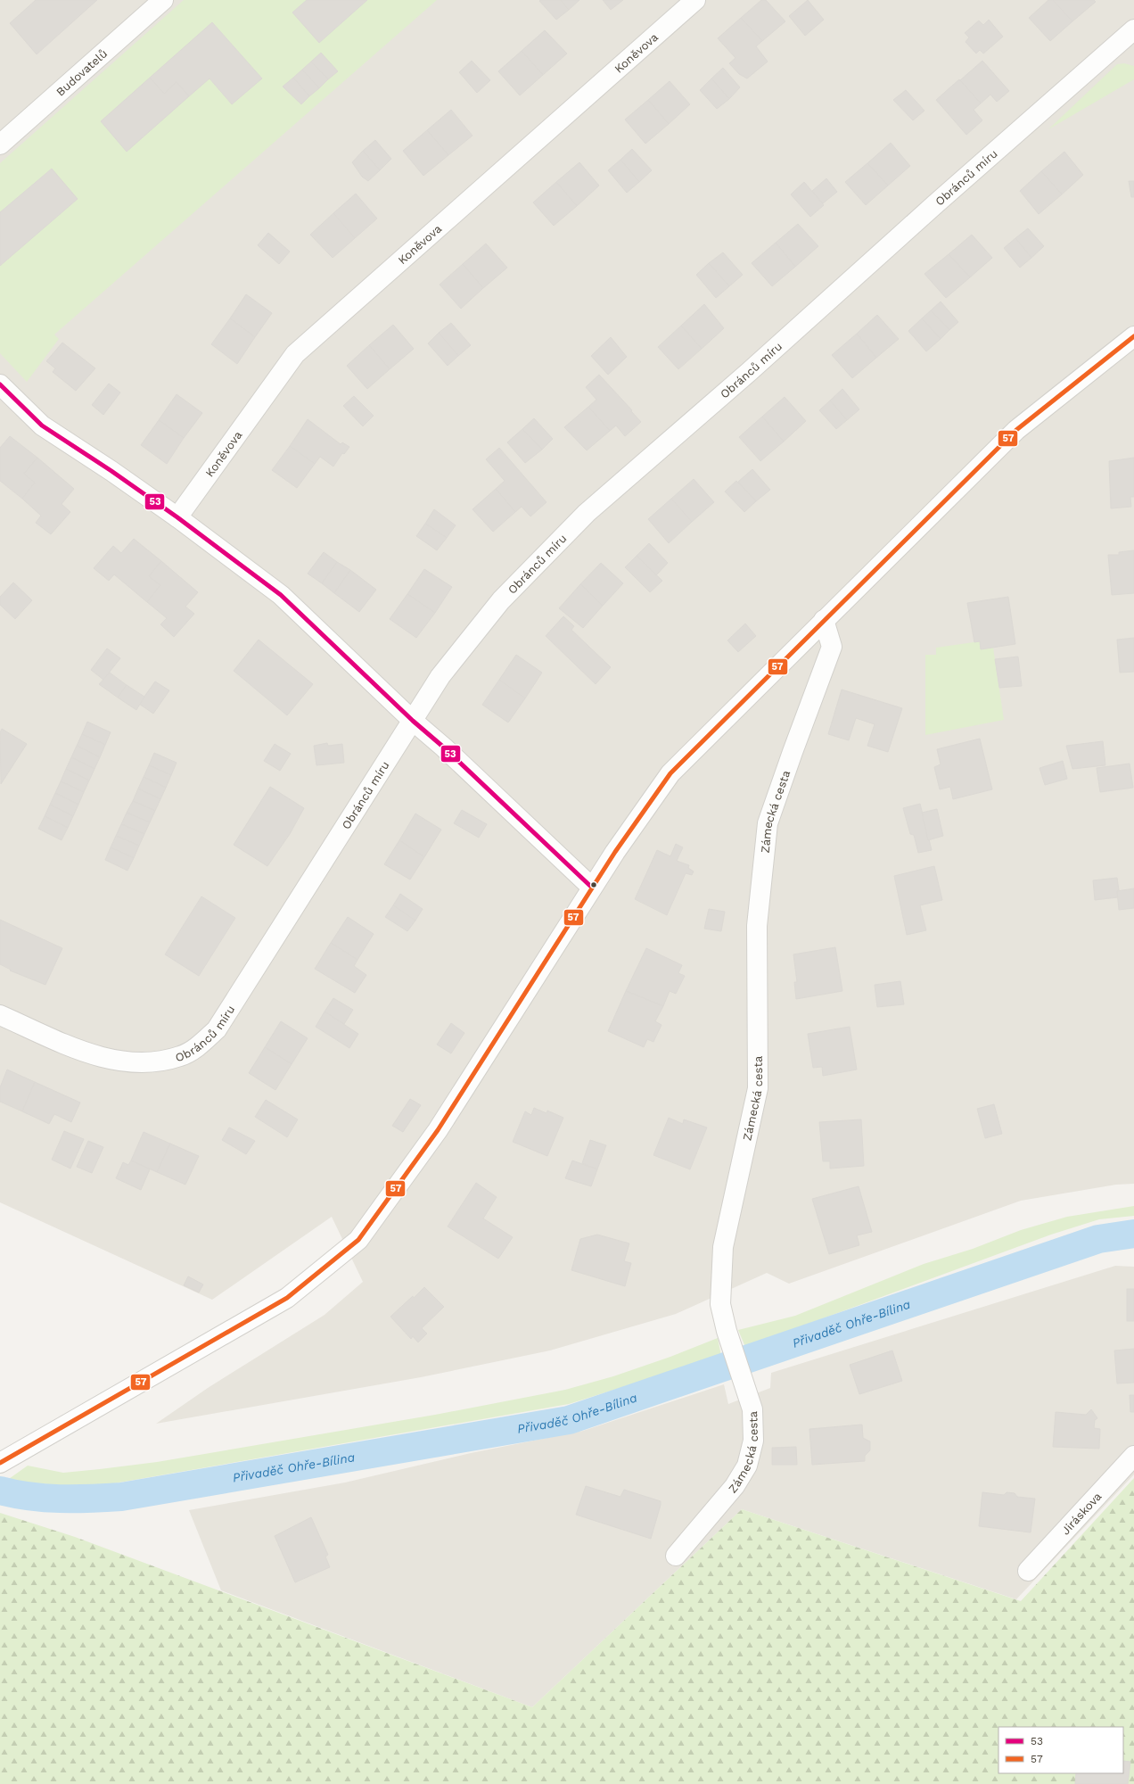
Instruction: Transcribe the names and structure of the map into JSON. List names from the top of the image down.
{
  "streets": {
    "street": [
      "Koněvova",
      "Budovatelů",
      "Obránců míru",
      "Zámecká cesta",
      "Jiráskova"
    ]
  },
  "water": ["Přivaděč Ohře-Bílina"],
  "lines": ["transit line 57", "transit line 53"],
  "legend": ["53", "57"]
}
